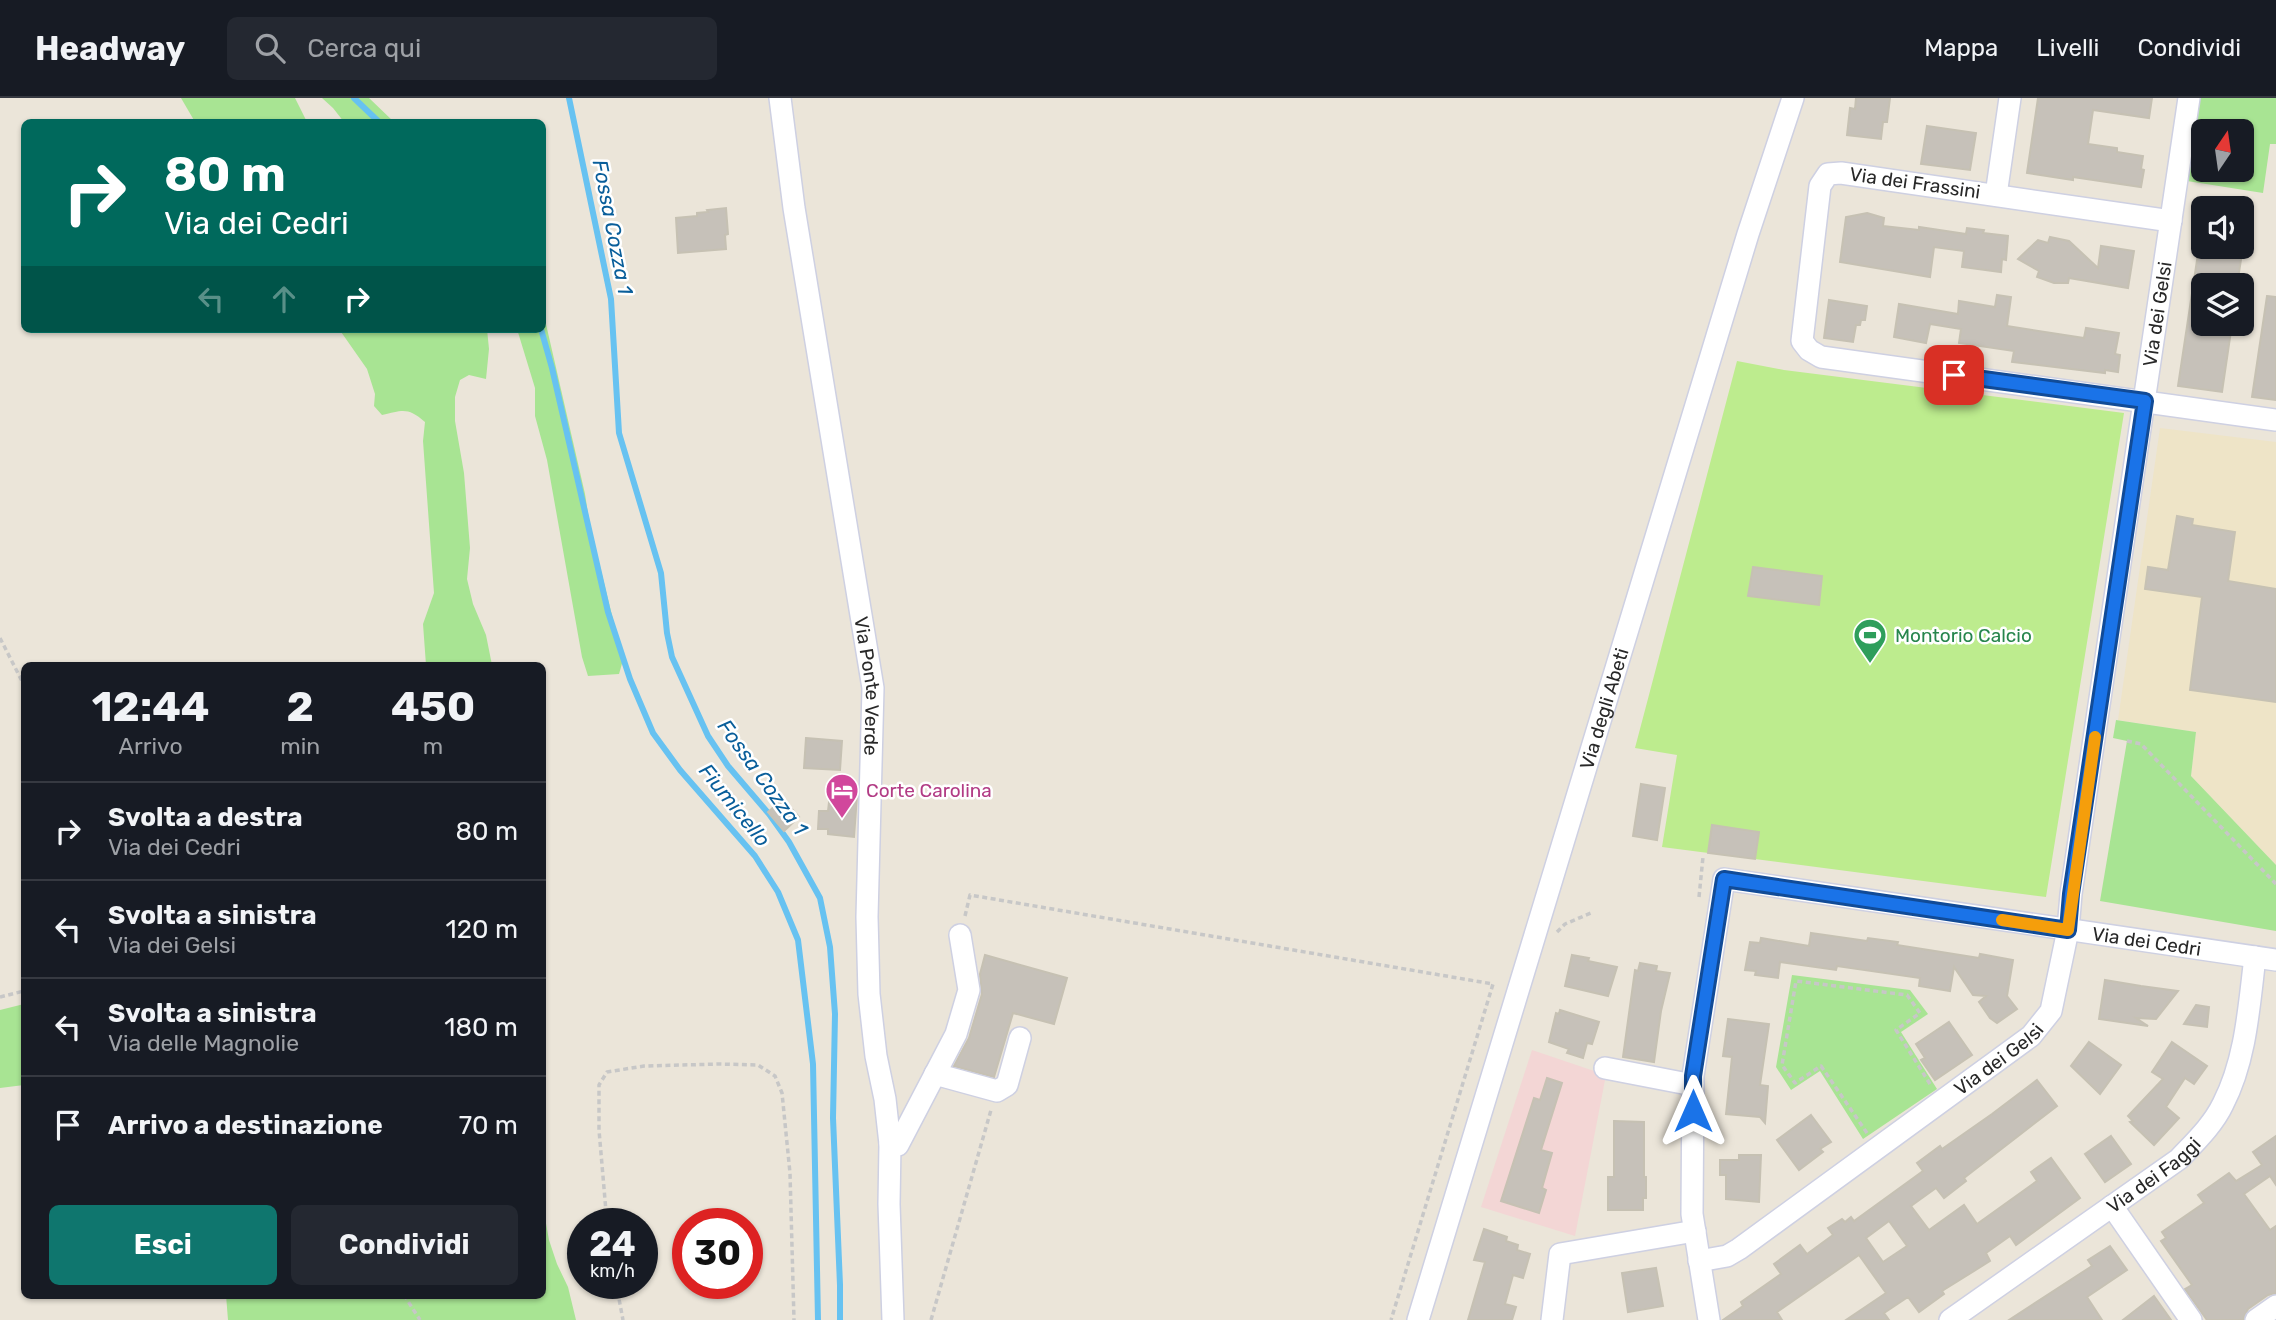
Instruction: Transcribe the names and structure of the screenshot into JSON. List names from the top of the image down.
{
  "streets": {
    "street": [
      "Via dei Frassini",
      "Via dei Gelsi",
      "Via Ponte Verde",
      "Via degli Abeti",
      "Via dei Cedri",
      "Via dei Faggi"
    ]
  },
  "crossings": [
    ["Via dei Frassini", "Via dei Gelsi"],
    ["Via dei Gelsi", "Via dei Cedri"],
    ["Via dei Cedri", "Via dei Faggi"]
  ],
  "water": ["Fossa Cozza 1", "Fiumicello"],
  "places": {
    "sports": ["Montorio Calcio"],
    "hotel": ["Corte Carolina"]
  },
  "north": "top",
  "page": {
    "header": "Headway",
    "search": "Cerca qui",
    "nav": ["Mappa", "Livelli", "Condividi"],
    "turn": ["80 m", "Via dei Cedri"],
    "eta": [
      "12:44",
      "Arrivo",
      "2",
      "min",
      "450",
      "m"
    ],
    "list": [
      {
        "name": "Svolta a destra",
        "note": "Via dei Cedri",
        "value": "80 m"
      },
      {
        "name": "Svolta a sinistra",
        "note": "Via dei Gelsi",
        "value": "120 m"
      },
      {
        "name": "Svolta a sinistra",
        "note": "Via delle Magnolie",
        "value": "180 m"
      },
      {
        "name": "Arrivo a destinazione",
        "value": "70 m"
      }
    ],
    "buttons": ["Esci", "Condividi"],
    "speed": "24 km/h",
    "limit": "30"
  }
}
